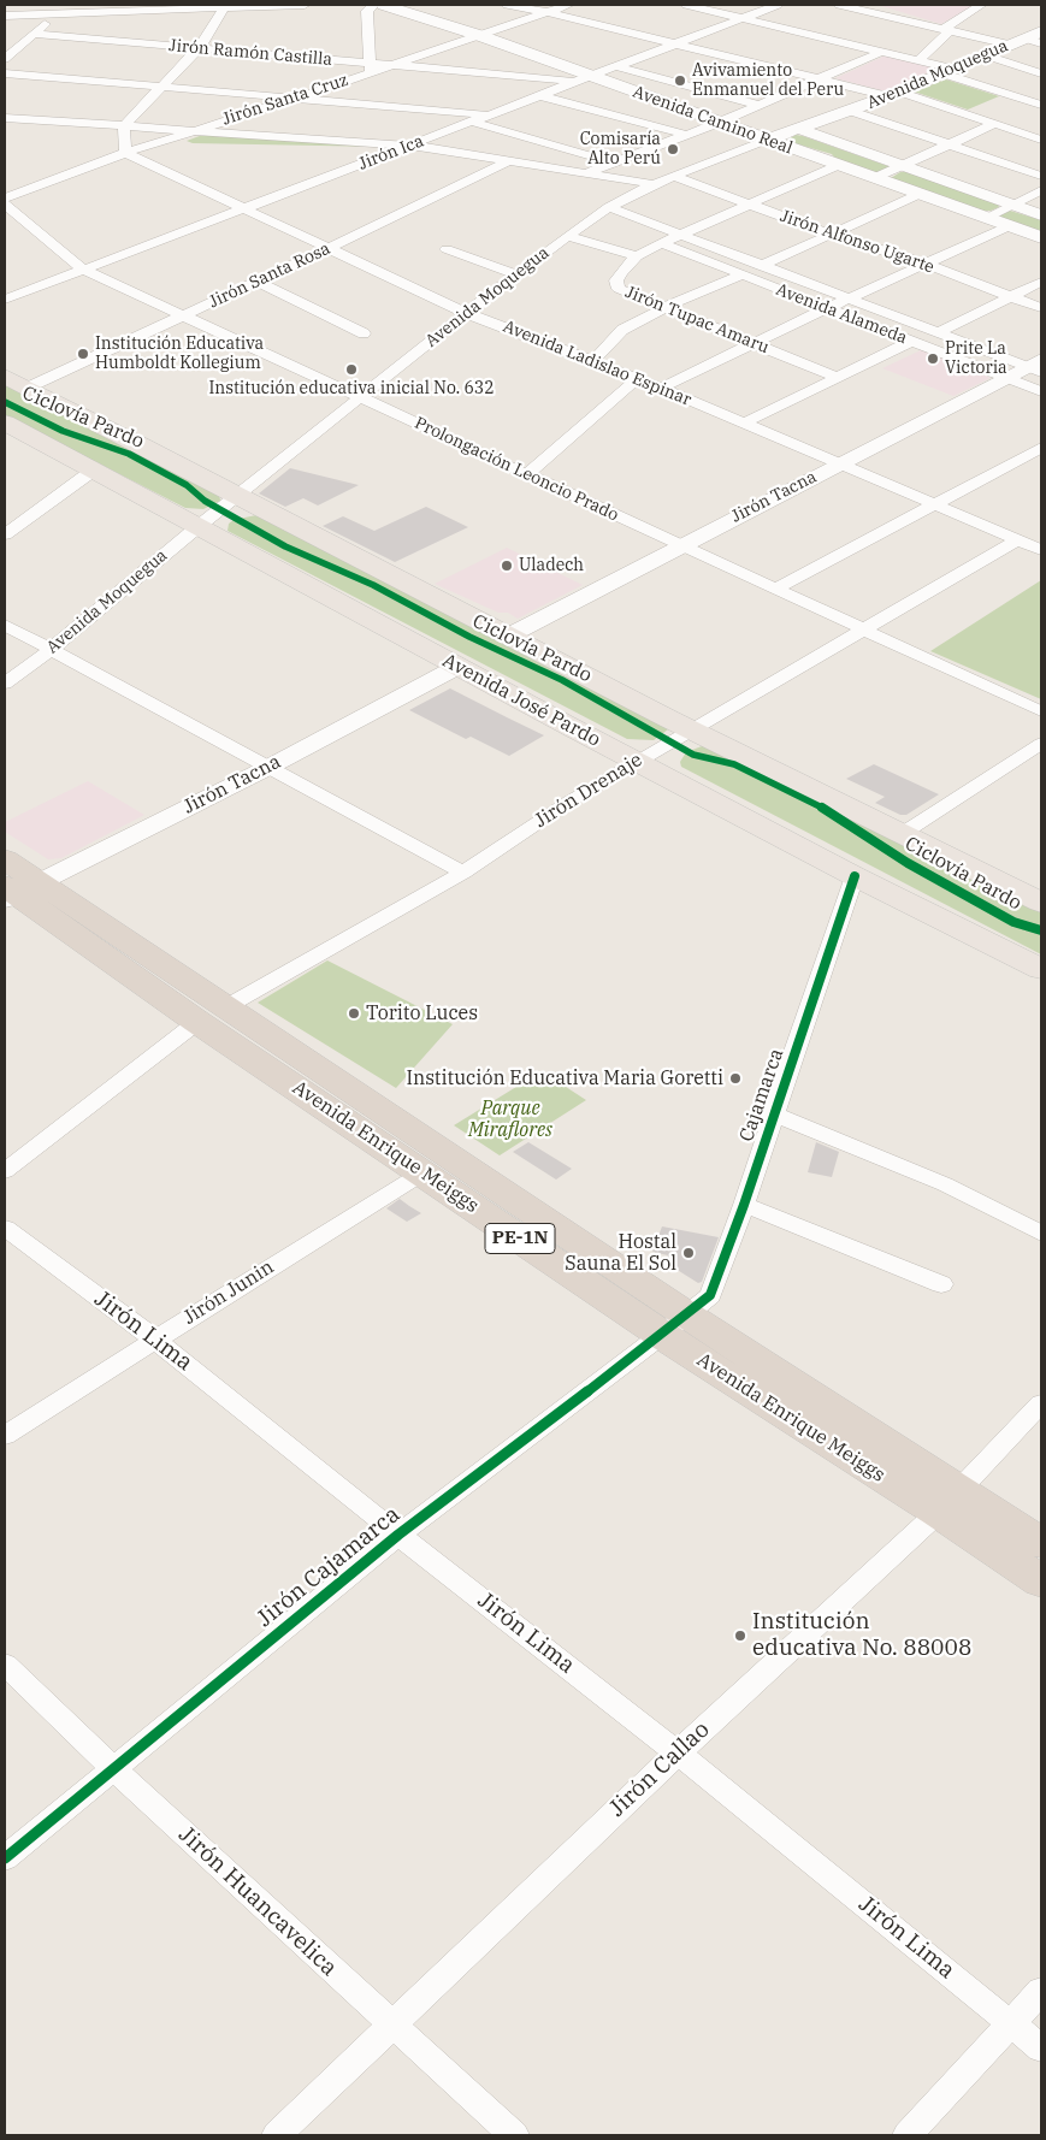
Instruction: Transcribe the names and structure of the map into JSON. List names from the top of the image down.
{
  "streets": {
    "highway": ["Avenida Enrique Meiggs", "PE-1N"],
    "main road": ["Avenida José Pardo"],
    "street": [
      "Jirón Ramón Castilla",
      "Avenida Moquegua",
      "Jirón Santa Cruz",
      "Avenida Camino Real",
      "Jirón Ica",
      "Jirón Alfonso Ugarte",
      "Jirón Santa Rosa",
      "Avenida Alameda",
      "Jirón Tupac Amaru",
      "Avenida Ladislao Espinar",
      "Prolongación Leoncio Prado",
      "Jirón Tacna",
      "Jirón Drenaje",
      "Cajamarca",
      "Jirón Junin",
      "Jirón Lima",
      "Jirón Cajamarca",
      "Jirón Callao",
      "Jirón Huancavelica"
    ],
    "cycle path": ["Ciclovía Pardo"]
  },
  "crossings": [
    ["Jirón Ramón Castilla", "Jirón Santa Cruz"],
    ["Avenida Moquegua", "Avenida Camino Real"],
    ["Avenida Moquegua", "Jirón Alfonso Ugarte"],
    ["Avenida Moquegua", "Avenida Alameda"],
    ["Avenida Moquegua", "Avenida Ladislao Espinar"],
    ["Avenida Moquegua", "Prolongación Leoncio Prado"],
    ["Avenida Moquegua", "Avenida José Pardo"],
    ["Jirón Santa Cruz", "Avenida Camino Real"],
    ["Jirón Santa Cruz", "Avenida Ladislao Espinar"],
    ["Avenida Camino Real", "Jirón Ica"],
    ["Jirón Ica", "Avenida Ladislao Espinar"],
    ["Jirón Ica", "Prolongación Leoncio Prado"],
    ["Jirón Santa Rosa", "Avenida Ladislao Espinar"],
    ["Jirón Santa Rosa", "Prolongación Leoncio Prado"],
    ["Avenida Alameda", "Jirón Tupac Amaru"],
    ["Avenida Alameda", "Jirón Tacna"],
    ["Avenida Ladislao Espinar", "Jirón Tacna"],
    ["Avenida Ladislao Espinar", "Jirón Drenaje"],
    ["Prolongación Leoncio Prado", "Jirón Tacna"],
    ["Prolongación Leoncio Prado", "Jirón Drenaje"],
    ["Jirón Tacna", "Avenida José Pardo"],
    ["Jirón Tacna", "Avenida Enrique Meiggs"],
    ["Avenida José Pardo", "Jirón Drenaje"],
    ["Avenida José Pardo", "Cajamarca"],
    ["Jirón Drenaje", "Avenida Enrique Meiggs"],
    ["Cajamarca", "Avenida Enrique Meiggs"],
    ["Cajamarca", "Jirón Cajamarca"],
    ["Avenida Enrique Meiggs", "Jirón Junin"],
    ["Avenida Enrique Meiggs", "Jirón Cajamarca"],
    ["Avenida Enrique Meiggs", "Jirón Callao"],
    ["Jirón Junin", "Jirón Lima"],
    ["Jirón Lima", "Jirón Cajamarca"],
    ["Jirón Lima", "Jirón Callao"],
    ["Jirón Cajamarca", "Jirón Huancavelica"],
    ["Jirón Callao", "Jirón Huancavelica"]
  ],
  "parks": ["Parque Miraflores"],
  "places": [
    "Avivamiento Enmanuel del Peru",
    "Comisaría Alto Perú",
    "Institución Educativa Humboldt Kollegium",
    "Prite La Victoria",
    "Institución educativa inicial No. 632",
    "Uladech",
    "Torito Luces",
    "Institución Educativa Maria Goretti",
    "Hostal Sauna El Sol",
    "Institución educativa No. 88008"
  ]
}
